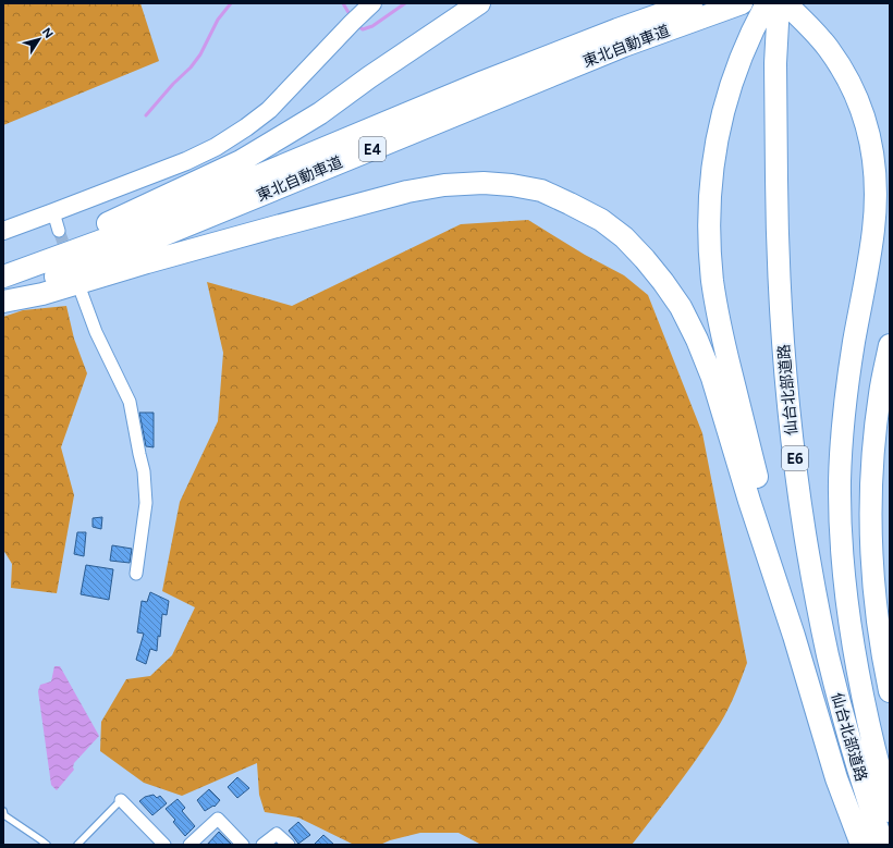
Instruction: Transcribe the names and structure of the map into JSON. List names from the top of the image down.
{
  "streets": {
    "highway": [
      "東北自動車道",
      "E4",
      "仙台北部道路",
      "E6"
    ]
  },
  "north": "top right"
}
